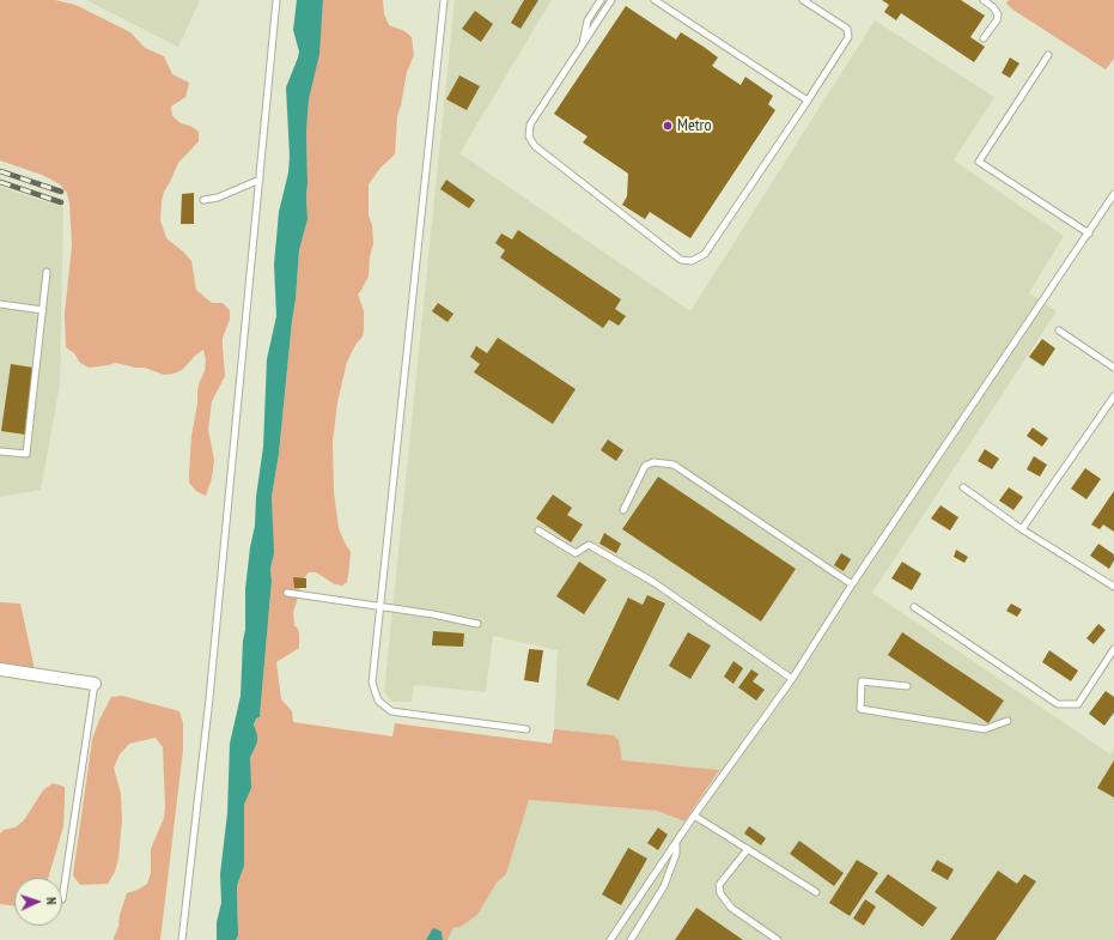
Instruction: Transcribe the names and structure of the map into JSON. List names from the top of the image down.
{
  "places": ["Metro"],
  "north": "right"
}
